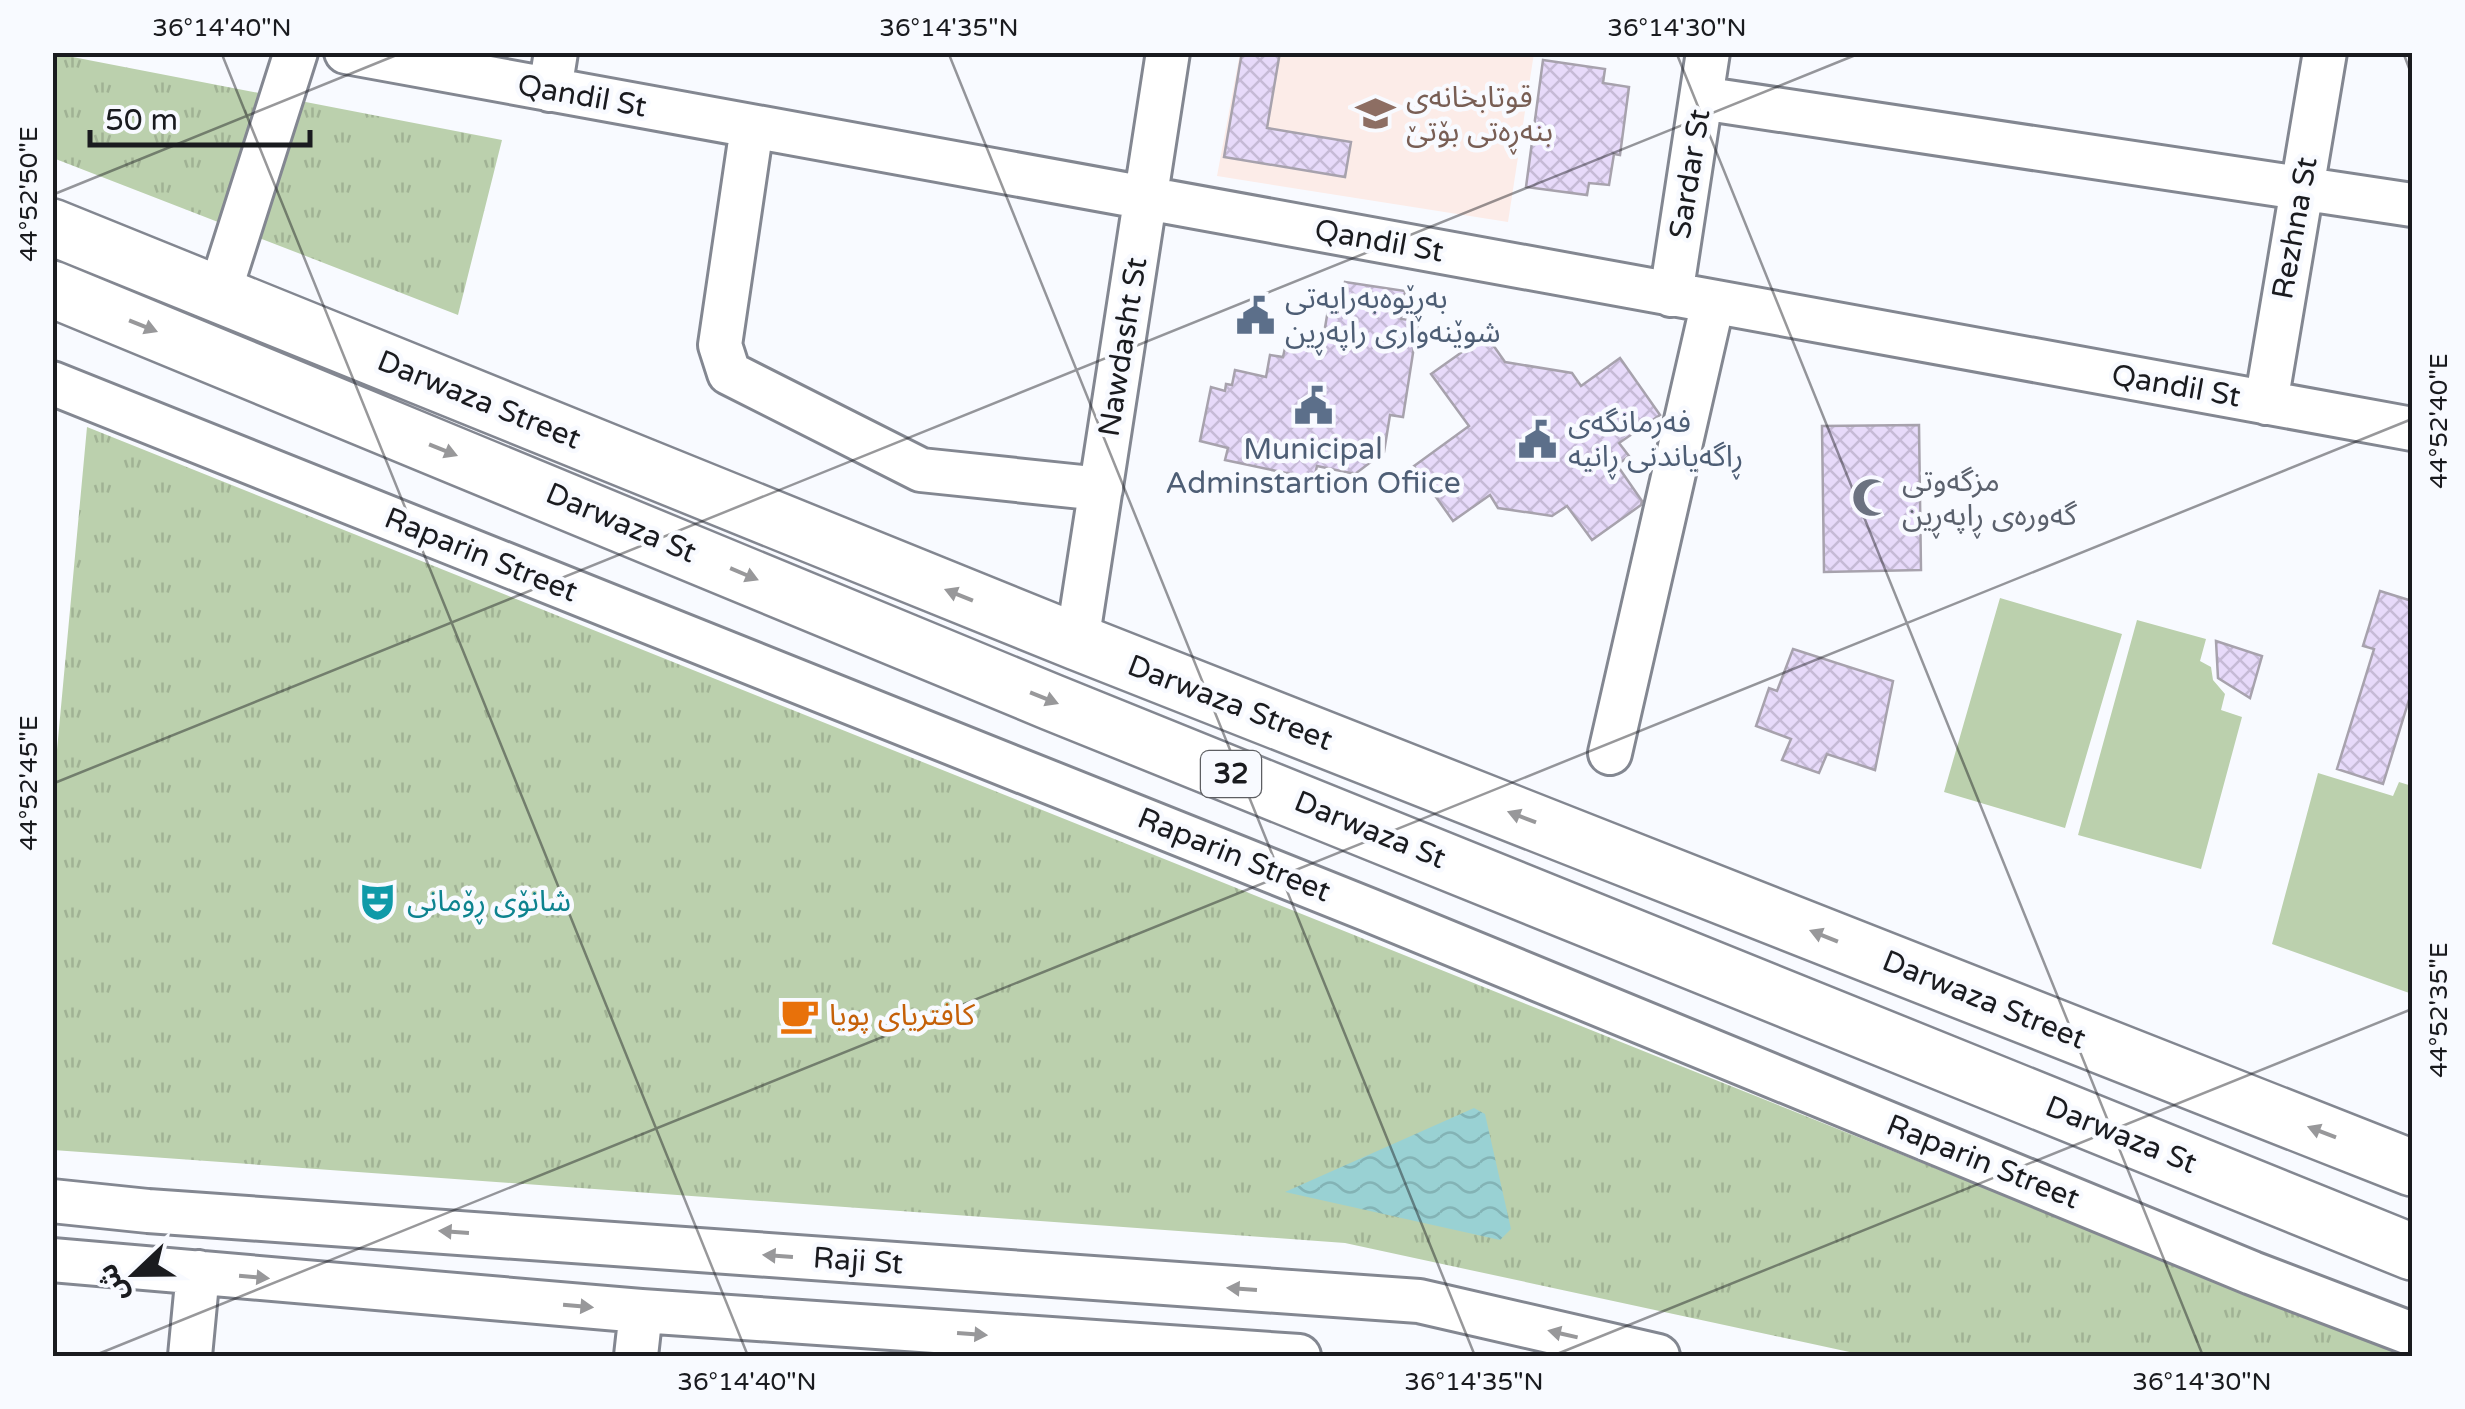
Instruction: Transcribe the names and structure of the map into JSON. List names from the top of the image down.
{
  "streets": {
    "highway": ["Darwaza Street", "Darwaza St", "32"],
    "street": [
      "Qandil St",
      "Sardar St",
      "Rezhna St",
      "Nawdasht St",
      "Raparin Street",
      "Raji St"
    ]
  },
  "crossings": [
    ["Qandil St", "Sardar St"],
    ["Qandil St", "Rezhna St"],
    ["Qandil St", "Nawdasht St"],
    ["Nawdasht St", "Darwaza Street"]
  ],
  "one_way": ["Darwaza Street", "Darwaza St"],
  "places": {
    "school or university": ["قوتابخانەی بنەڕەتی بۆتێ"],
    "public building": ["بەڕێوەبەرایەتی شوێنەواری راپەڕین", "Municipal Adminstartion Ofiice", "فەرمانگەی ڕاگەیاندنی ڕانیە"],
    "mosque": ["مزگەوتی گەورەی ڕاپەڕین"],
    "theatre": ["شانۆی ڕۆمانی"],
    "cafe": ["کافتریای پویا"]
  },
  "scale_bar": "50 m",
  "north": "left",
  "coordinates": [
    "36°14'40\"N",
    "36°14'35\"N",
    "36°14'30\"N",
    "44°52'50\"E",
    "44°52'40\"E",
    "44°52'45\"E",
    "44°52'35\"E"
  ]
}
